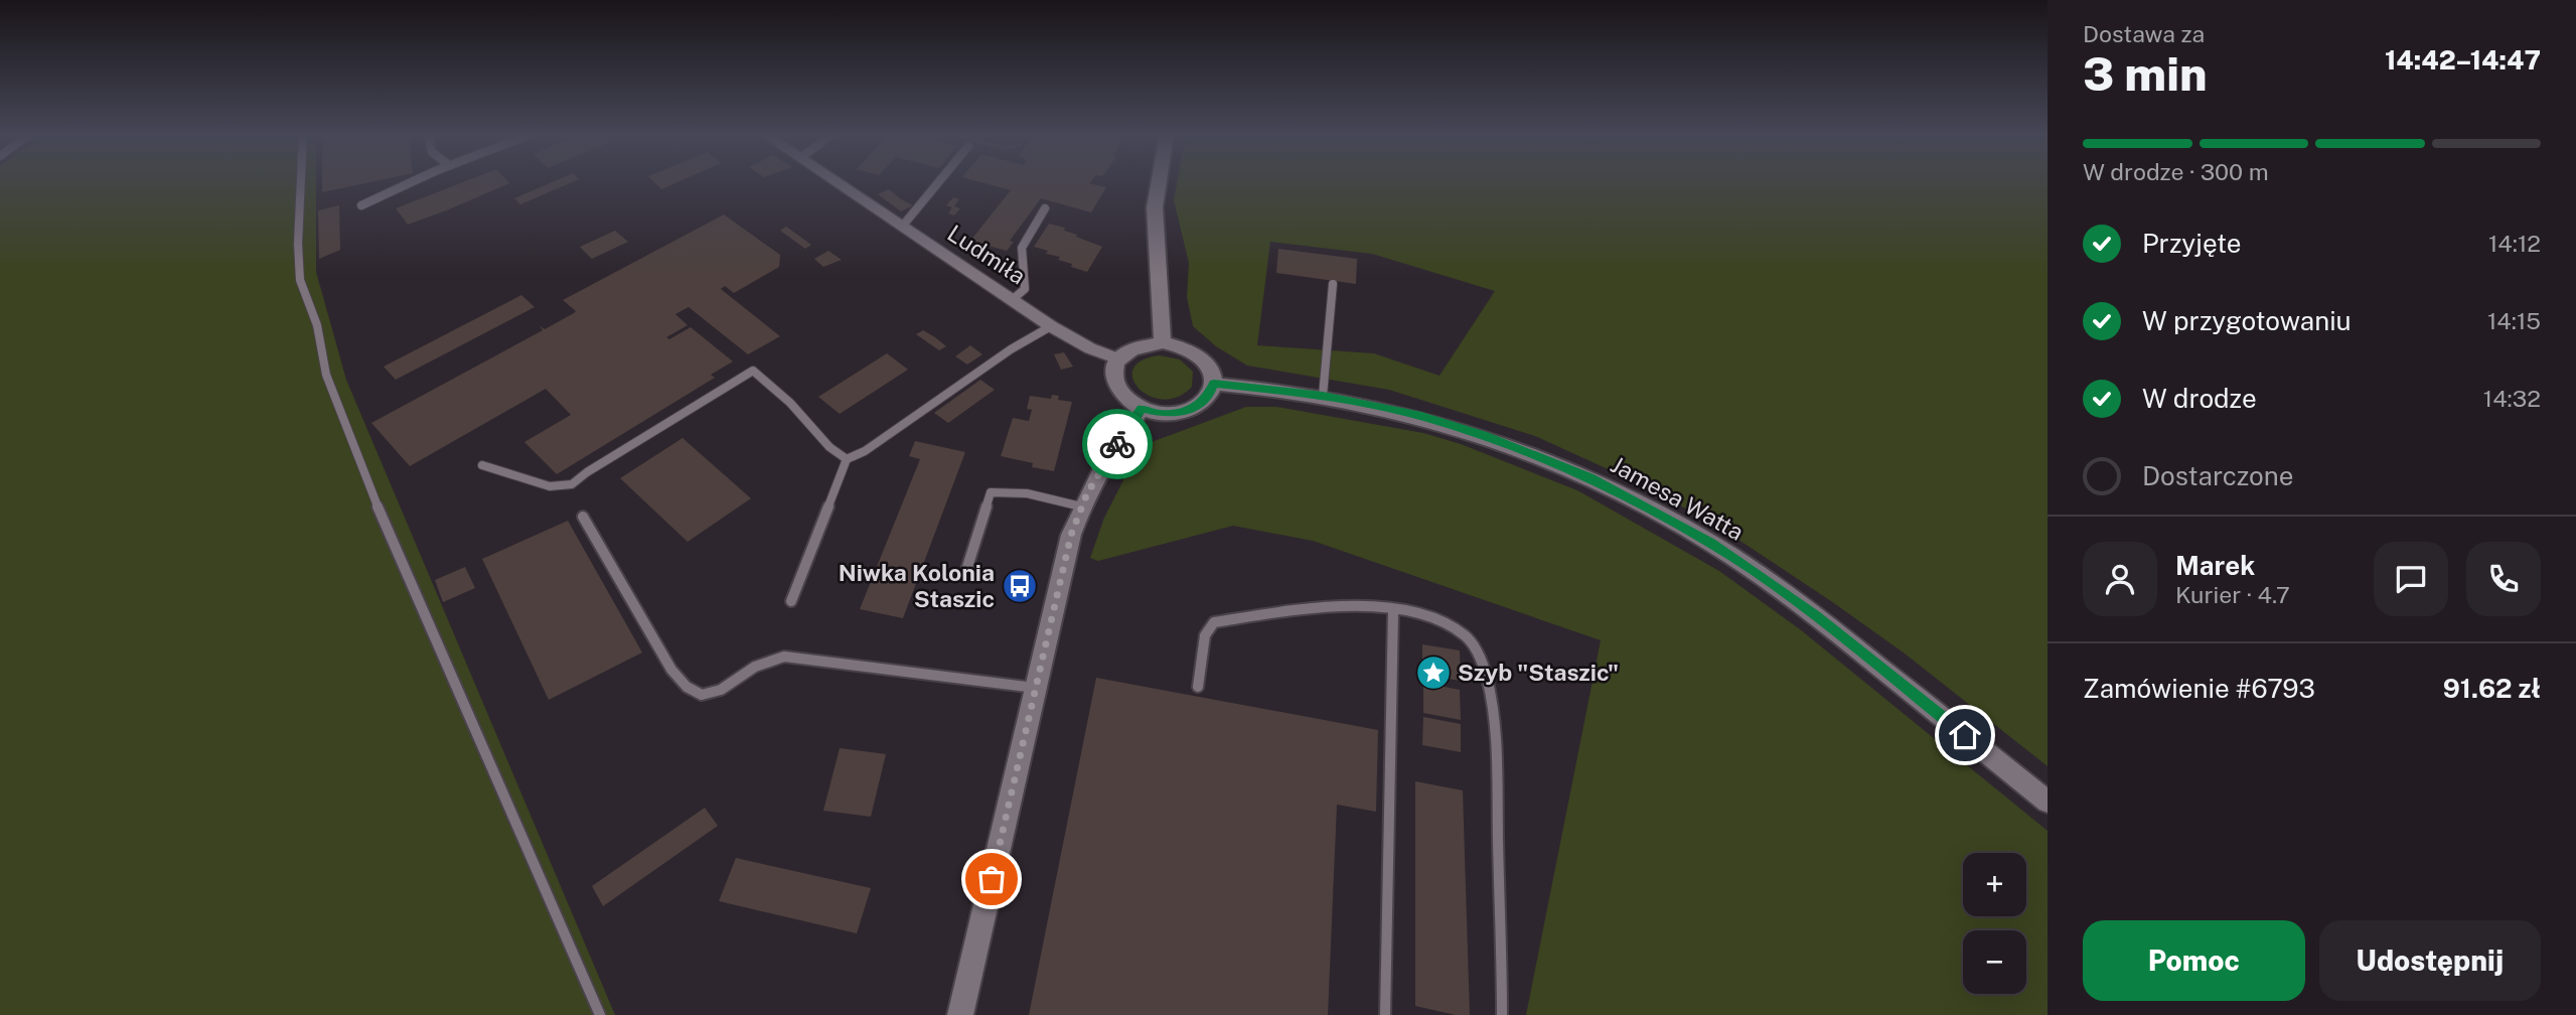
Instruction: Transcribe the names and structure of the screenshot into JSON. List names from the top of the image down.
{
  "streets": {
    "street": ["Ludmiła", "Jamesa Watta"]
  },
  "crossings": [
    ["Ludmiła", "Jamesa Watta"]
  ],
  "places": {
    "bus stop": ["Niwka Kolonia Staszic"],
    "place": ["Szyb \"Staszic\""]
  },
  "page": {
    "heading": ["3 min", "Dostawa za", "14:42–14:47"],
    "panel": [
      "Marek",
      "Kurier · 4.7",
      "Zamówienie #6793",
      "91.62 zł"
    ],
    "bar": "W drodze · 300 m",
    "list": [
      ["Przyjęte", "14:12"],
      ["W przygotowaniu", "14:15"],
      ["W drodze", "14:32"],
      "Dostarczone"
    ],
    "map_buttons": ["+", "−"],
    "buttons": ["Pomoc", "Udostępnij"]
  }
}
